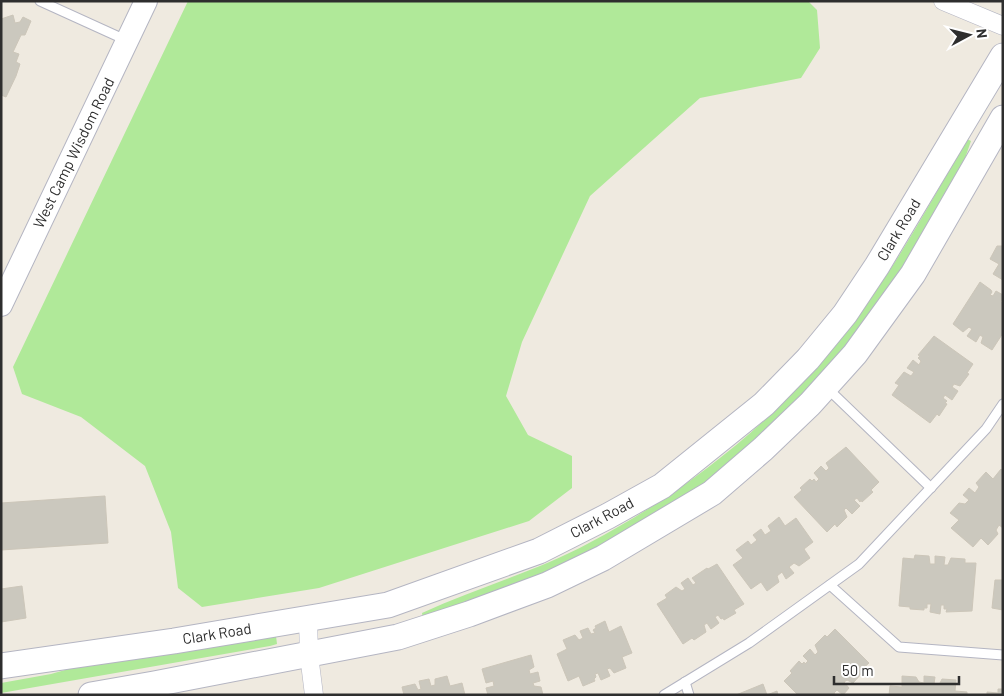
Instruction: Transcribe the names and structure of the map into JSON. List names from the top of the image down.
{
  "streets": {
    "main road": ["Clark Road"],
    "street": ["West Camp Wisdom Road"]
  },
  "scale_bar": "50 m",
  "north": "right"
}
